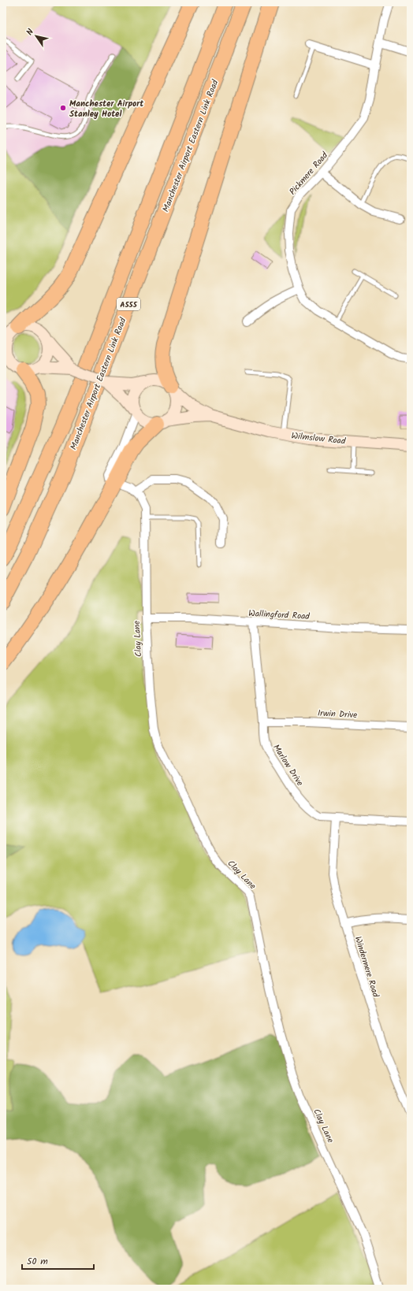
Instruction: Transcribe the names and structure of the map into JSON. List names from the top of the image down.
{
  "streets": {
    "highway": ["Manchester Airport Eastern Link Road", "A555"],
    "main road": ["Wilmslow Road"],
    "street": [
      "Pickmere Road",
      "Wallingford Road",
      "Clay Lane",
      "Irwin Drive",
      "Marlow Drive",
      "Windermere Road"
    ]
  },
  "crossings": [
    ["Wallingford Road", "Clay Lane"],
    ["Wallingford Road", "Marlow Drive"],
    ["Irwin Drive", "Marlow Drive"],
    ["Marlow Drive", "Windermere Road"]
  ],
  "places": ["Manchester Airport Stanley Hotel"],
  "scale_bar": "50 m",
  "north": "top left"
}
